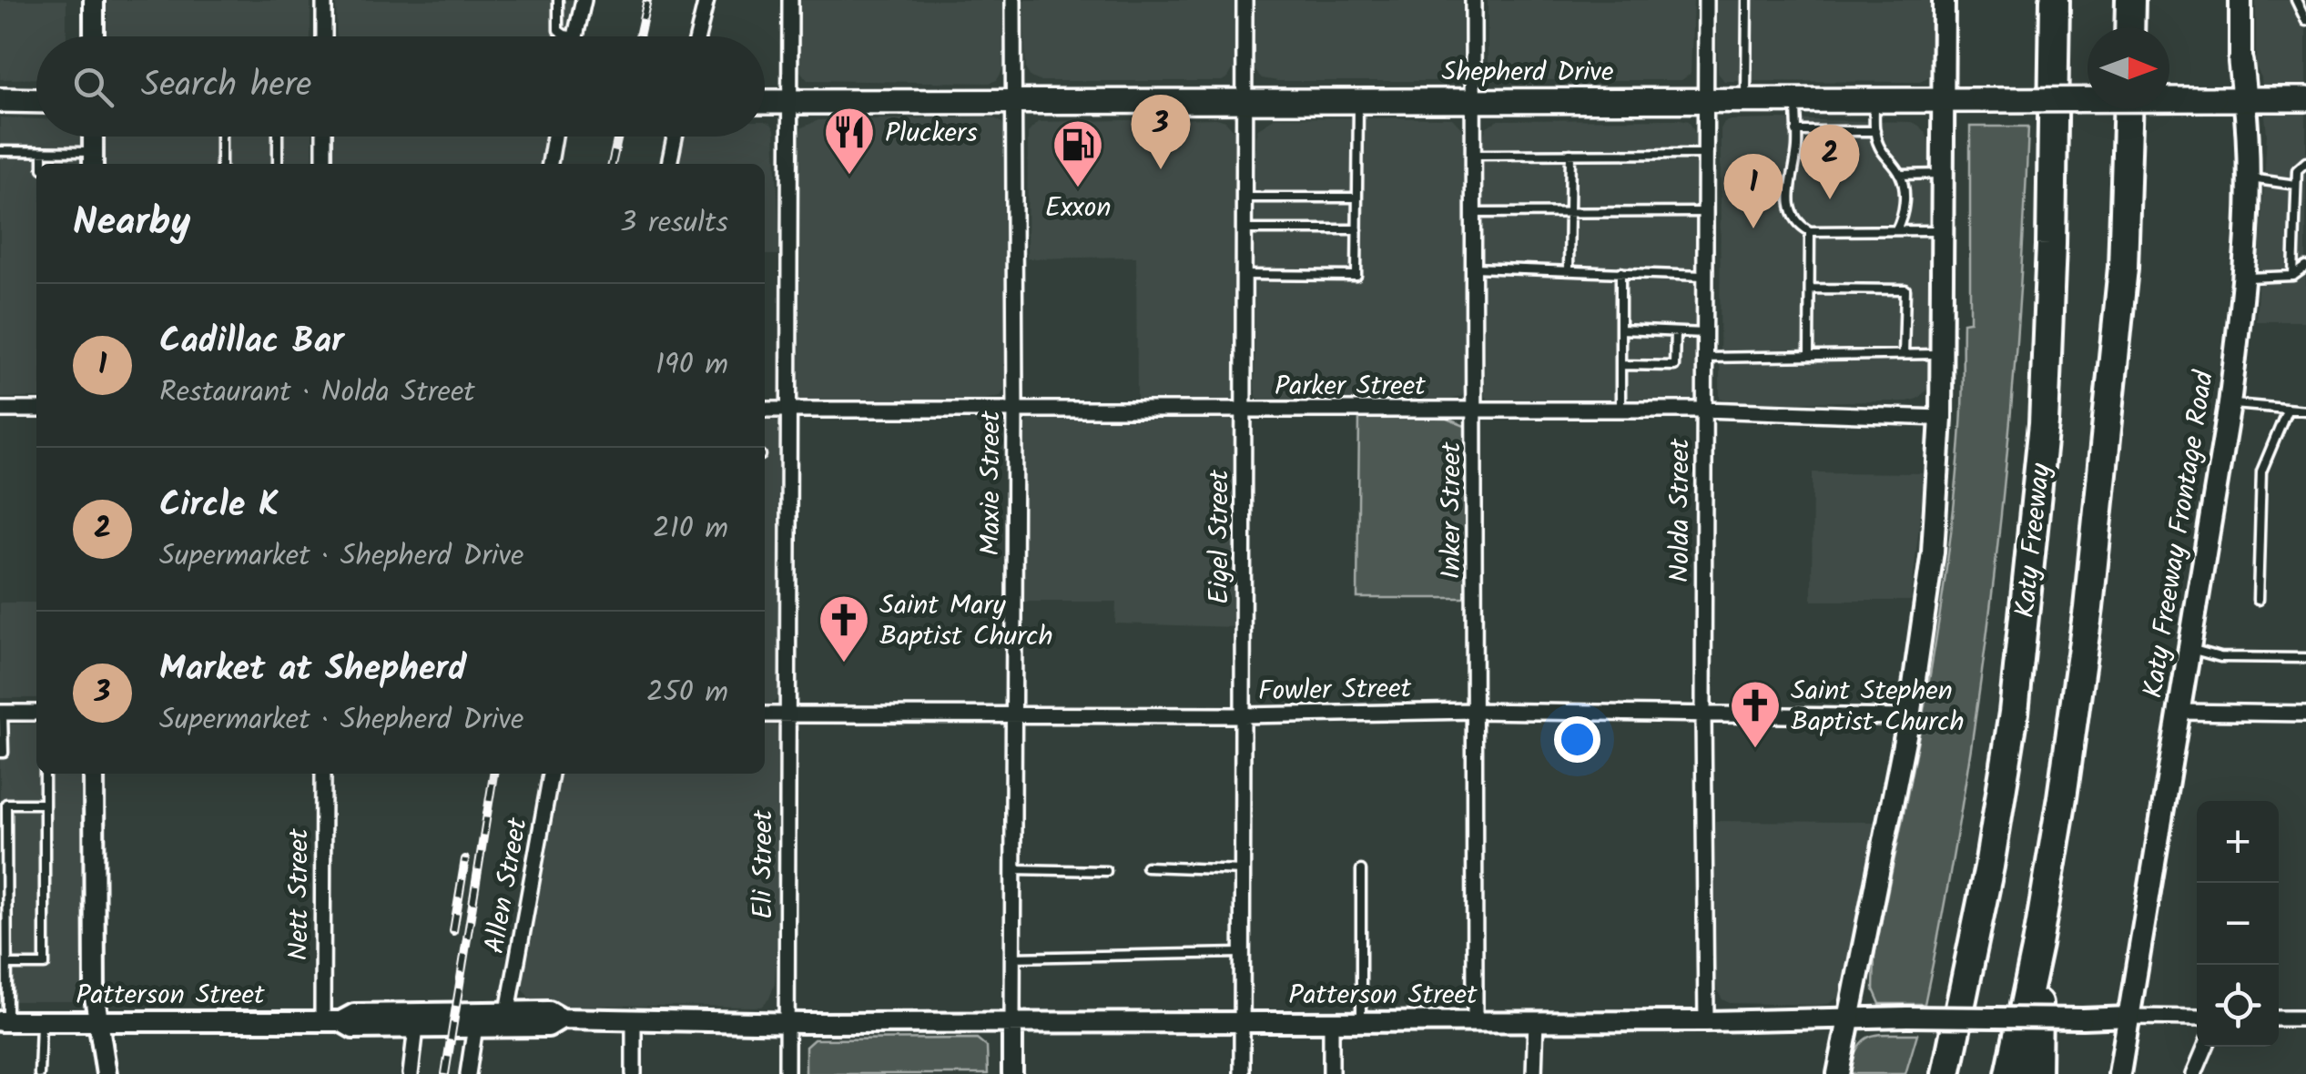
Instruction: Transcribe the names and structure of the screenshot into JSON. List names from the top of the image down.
{
  "streets": {
    "highway": ["Katy Freeway"],
    "main road": ["Shepherd Drive", "Katy Freeway Frontage Road"],
    "street": [
      "Parker Street",
      "Maxie Street",
      "Inker Street",
      "Nolda Street",
      "Eigel Street",
      "Fowler Street",
      "Eli Street",
      "Allen Street",
      "Nett Street",
      "Patterson Street"
    ]
  },
  "crossings": [
    ["Shepherd Drive", "Maxie Street"],
    ["Shepherd Drive", "Inker Street"],
    ["Shepherd Drive", "Nolda Street"],
    ["Shepherd Drive", "Katy Freeway Frontage Road"],
    ["Shepherd Drive", "Eigel Street"],
    ["Shepherd Drive", "Eli Street"],
    ["Parker Street", "Maxie Street"],
    ["Parker Street", "Inker Street"],
    ["Parker Street", "Nolda Street"],
    ["Parker Street", "Eigel Street"],
    ["Parker Street", "Eli Street"],
    ["Maxie Street", "Fowler Street"],
    ["Maxie Street", "Patterson Street"],
    ["Inker Street", "Fowler Street"],
    ["Inker Street", "Patterson Street"],
    ["Nolda Street", "Fowler Street"],
    ["Nolda Street", "Patterson Street"],
    ["Katy Freeway Frontage Road", "Patterson Street"],
    ["Eigel Street", "Fowler Street"],
    ["Eigel Street", "Patterson Street"],
    ["Fowler Street", "Eli Street"],
    ["Eli Street", "Patterson Street"],
    ["Allen Street", "Patterson Street"],
    ["Nett Street", "Patterson Street"]
  ],
  "places": {
    "restaurant": ["Pluckers"],
    "fuel station": ["Exxon"],
    "church": ["Saint Mary Baptist Church", "Saint Stephen Baptist Church"]
  },
  "north": "right",
  "page": {
    "search": "Search here",
    "pins": ["3", "2", "1"],
    "heading": ["Nearby", "3 results"],
    "list": [
      {
        "mark": "1",
        "name": "Cadillac Bar",
        "note": "Restaurant · Nolda Street",
        "value": "190 m"
      },
      {
        "mark": "2",
        "name": "Circle K",
        "note": "Supermarket · Shepherd Drive",
        "value": "210 m"
      },
      {
        "mark": "3",
        "name": "Market at Shepherd",
        "note": "Supermarket · Shepherd Drive",
        "value": "250 m"
      }
    ],
    "map_buttons": ["+", "−"]
  }
}
